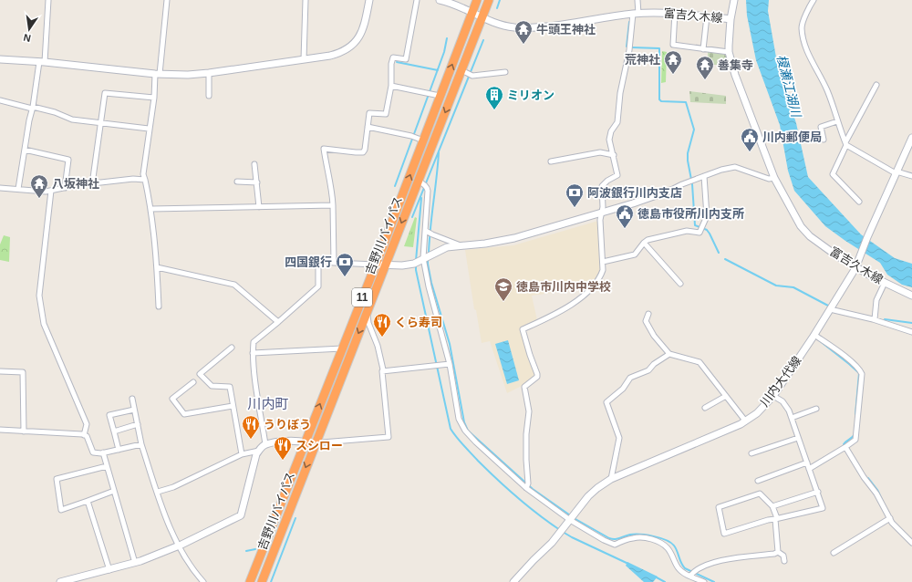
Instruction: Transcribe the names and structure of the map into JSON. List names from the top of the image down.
{
  "streets": {
    "highway": ["吉野川バイパス", "11"],
    "main road": ["富吉久木線", "川内大代線"]
  },
  "crossings": [
    ["富吉久木線", "吉野川バイパス"],
    ["富吉久木線", "川内大代線"]
  ],
  "districts": ["川内町"],
  "water": ["榎瀬江湖川"],
  "places": {
    "temple": [
      "牛頭王神社",
      "荒神社",
      "善集寺",
      "八坂神社"
    ],
    "building": ["ミリオン"],
    "public building": ["川内郵便局", "徳島市役所川内支所"],
    "bank": ["阿波銀行川内支店", "四国銀行"],
    "school or university": ["徳島市川内中学校"],
    "restaurant": ["くら寿司", "うりぼう", "スシロー"]
  },
  "north": "bottom"
}
